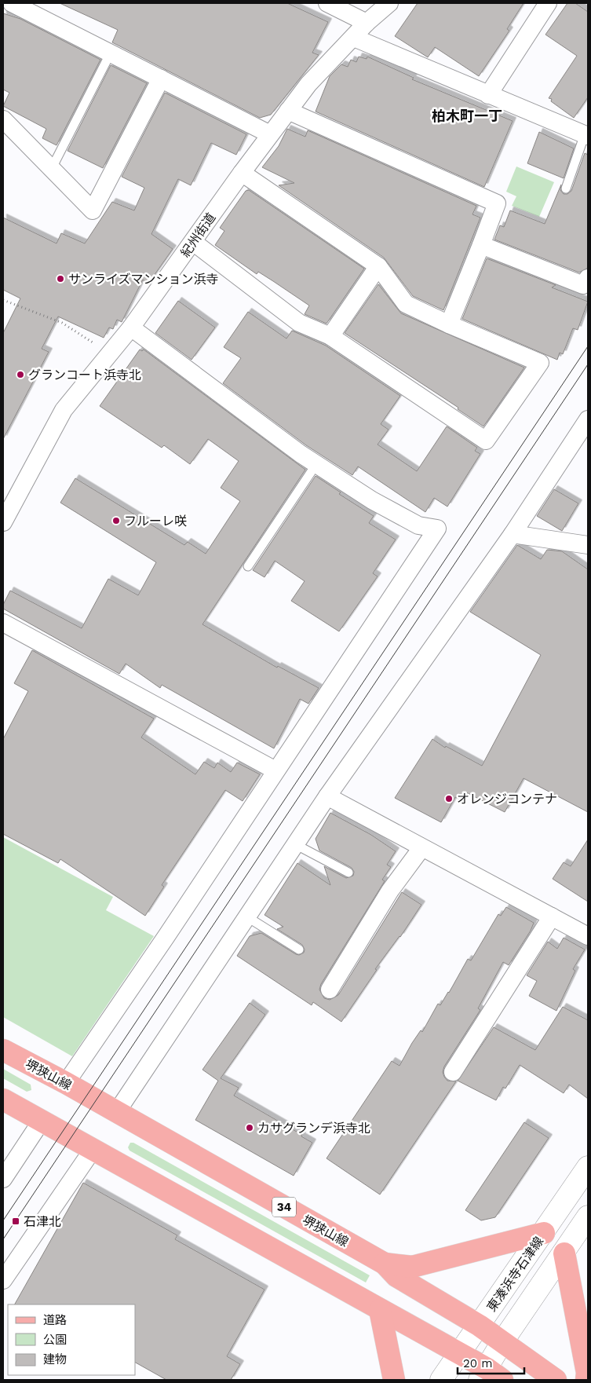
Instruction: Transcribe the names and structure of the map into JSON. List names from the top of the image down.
{
  "streets": {
    "main road": ["堺狭山線", "34"],
    "street": ["紀州街道", "東湊浜寺石津線"]
  },
  "crossings": [
    ["堺狭山線", "東湊浜寺石津線"]
  ],
  "districts": ["柏木町一丁"],
  "places": {
    "other": [
      "サンライズマンション浜寺",
      "グランコート浜寺北",
      "フルーレ咲",
      "オレンジコンテナ",
      "カサグランデ浜寺北"
    ],
    "transit": ["石津北"]
  },
  "legend": ["道路", "公園", "建物"],
  "scale_bar": "20 m"
}
